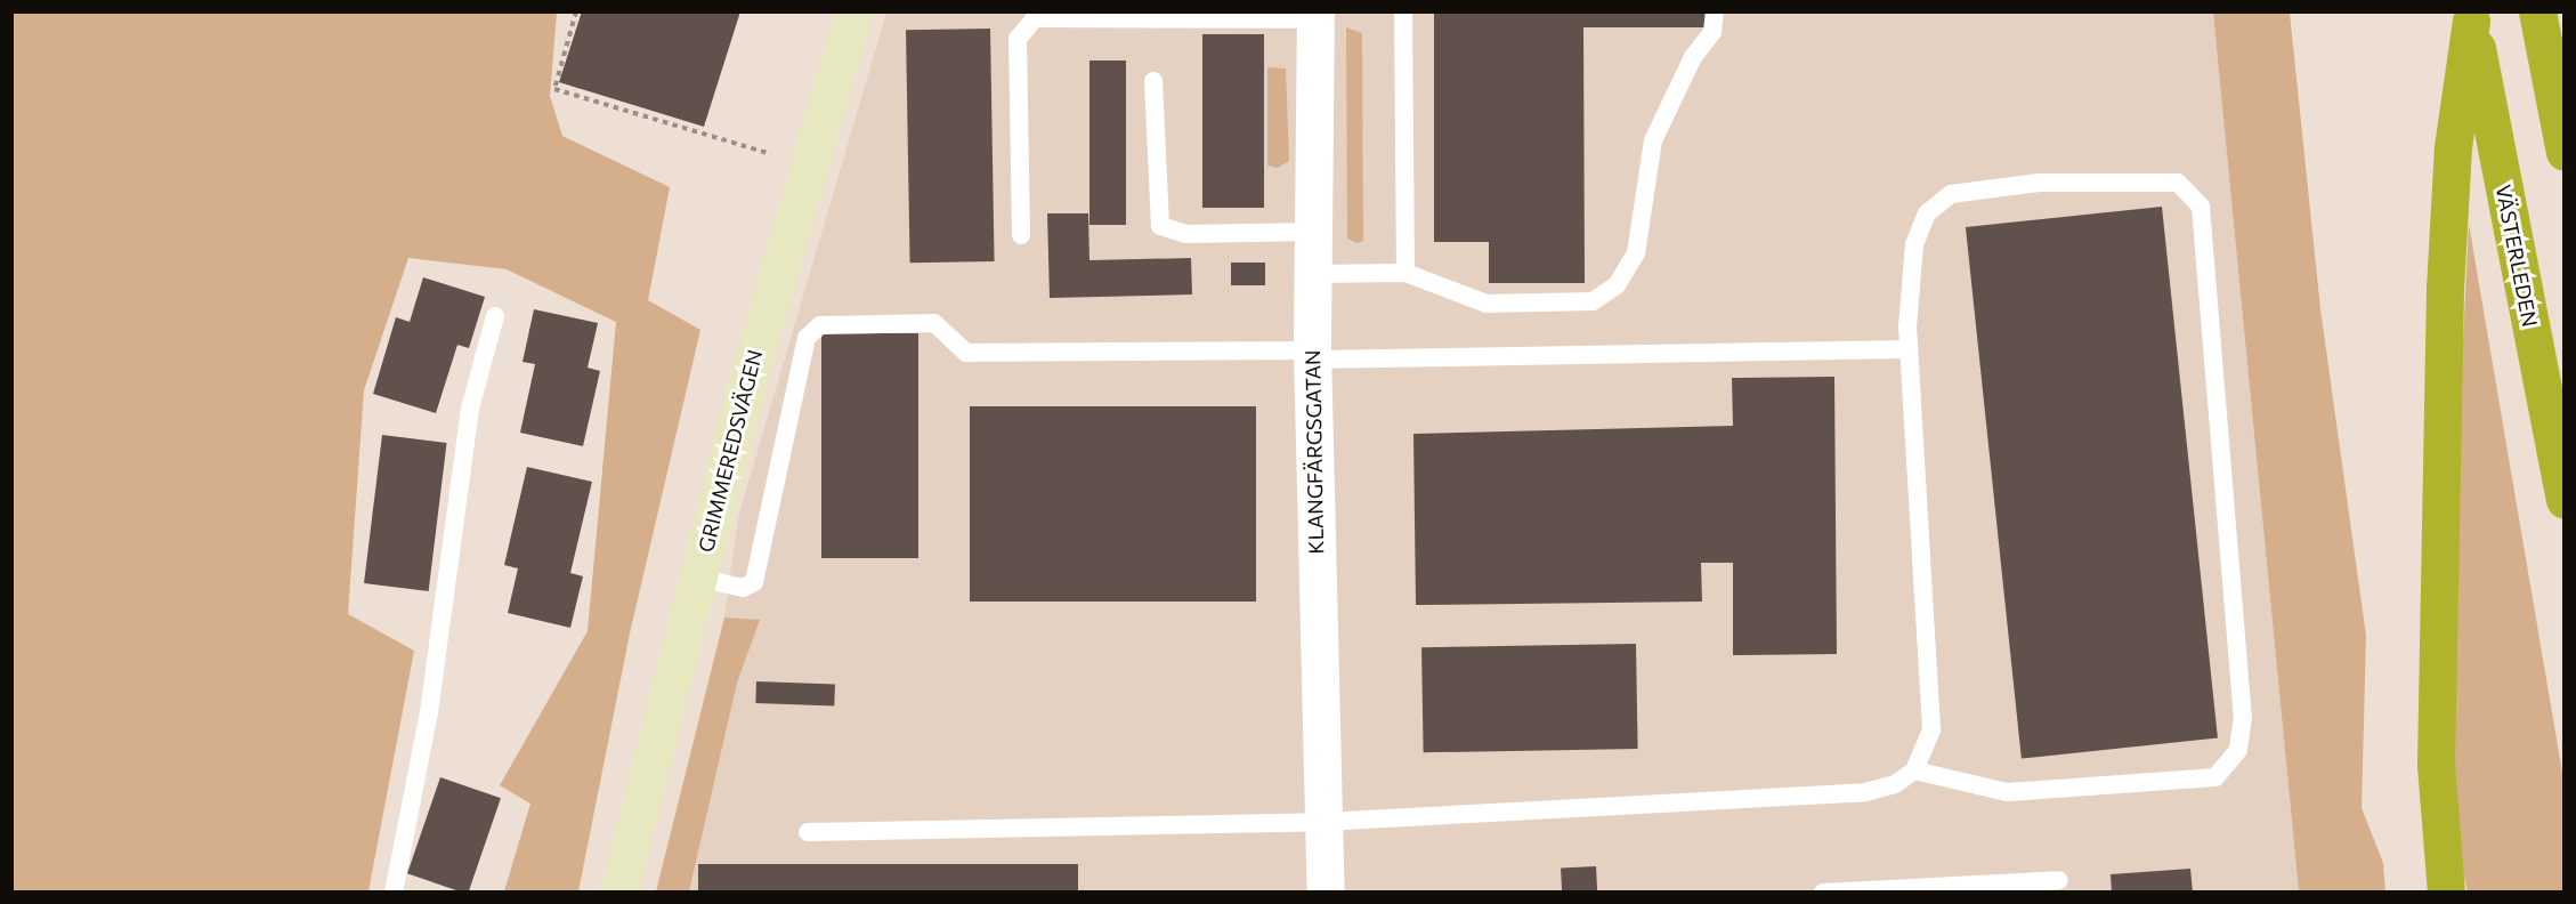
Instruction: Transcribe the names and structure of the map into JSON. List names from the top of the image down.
{
  "streets": {
    "highway": ["VÄSTERLEDEN"],
    "street": ["GRIMMEREDSVÄGEN", "KLANGFÄRGSGATAN"]
  }
}
